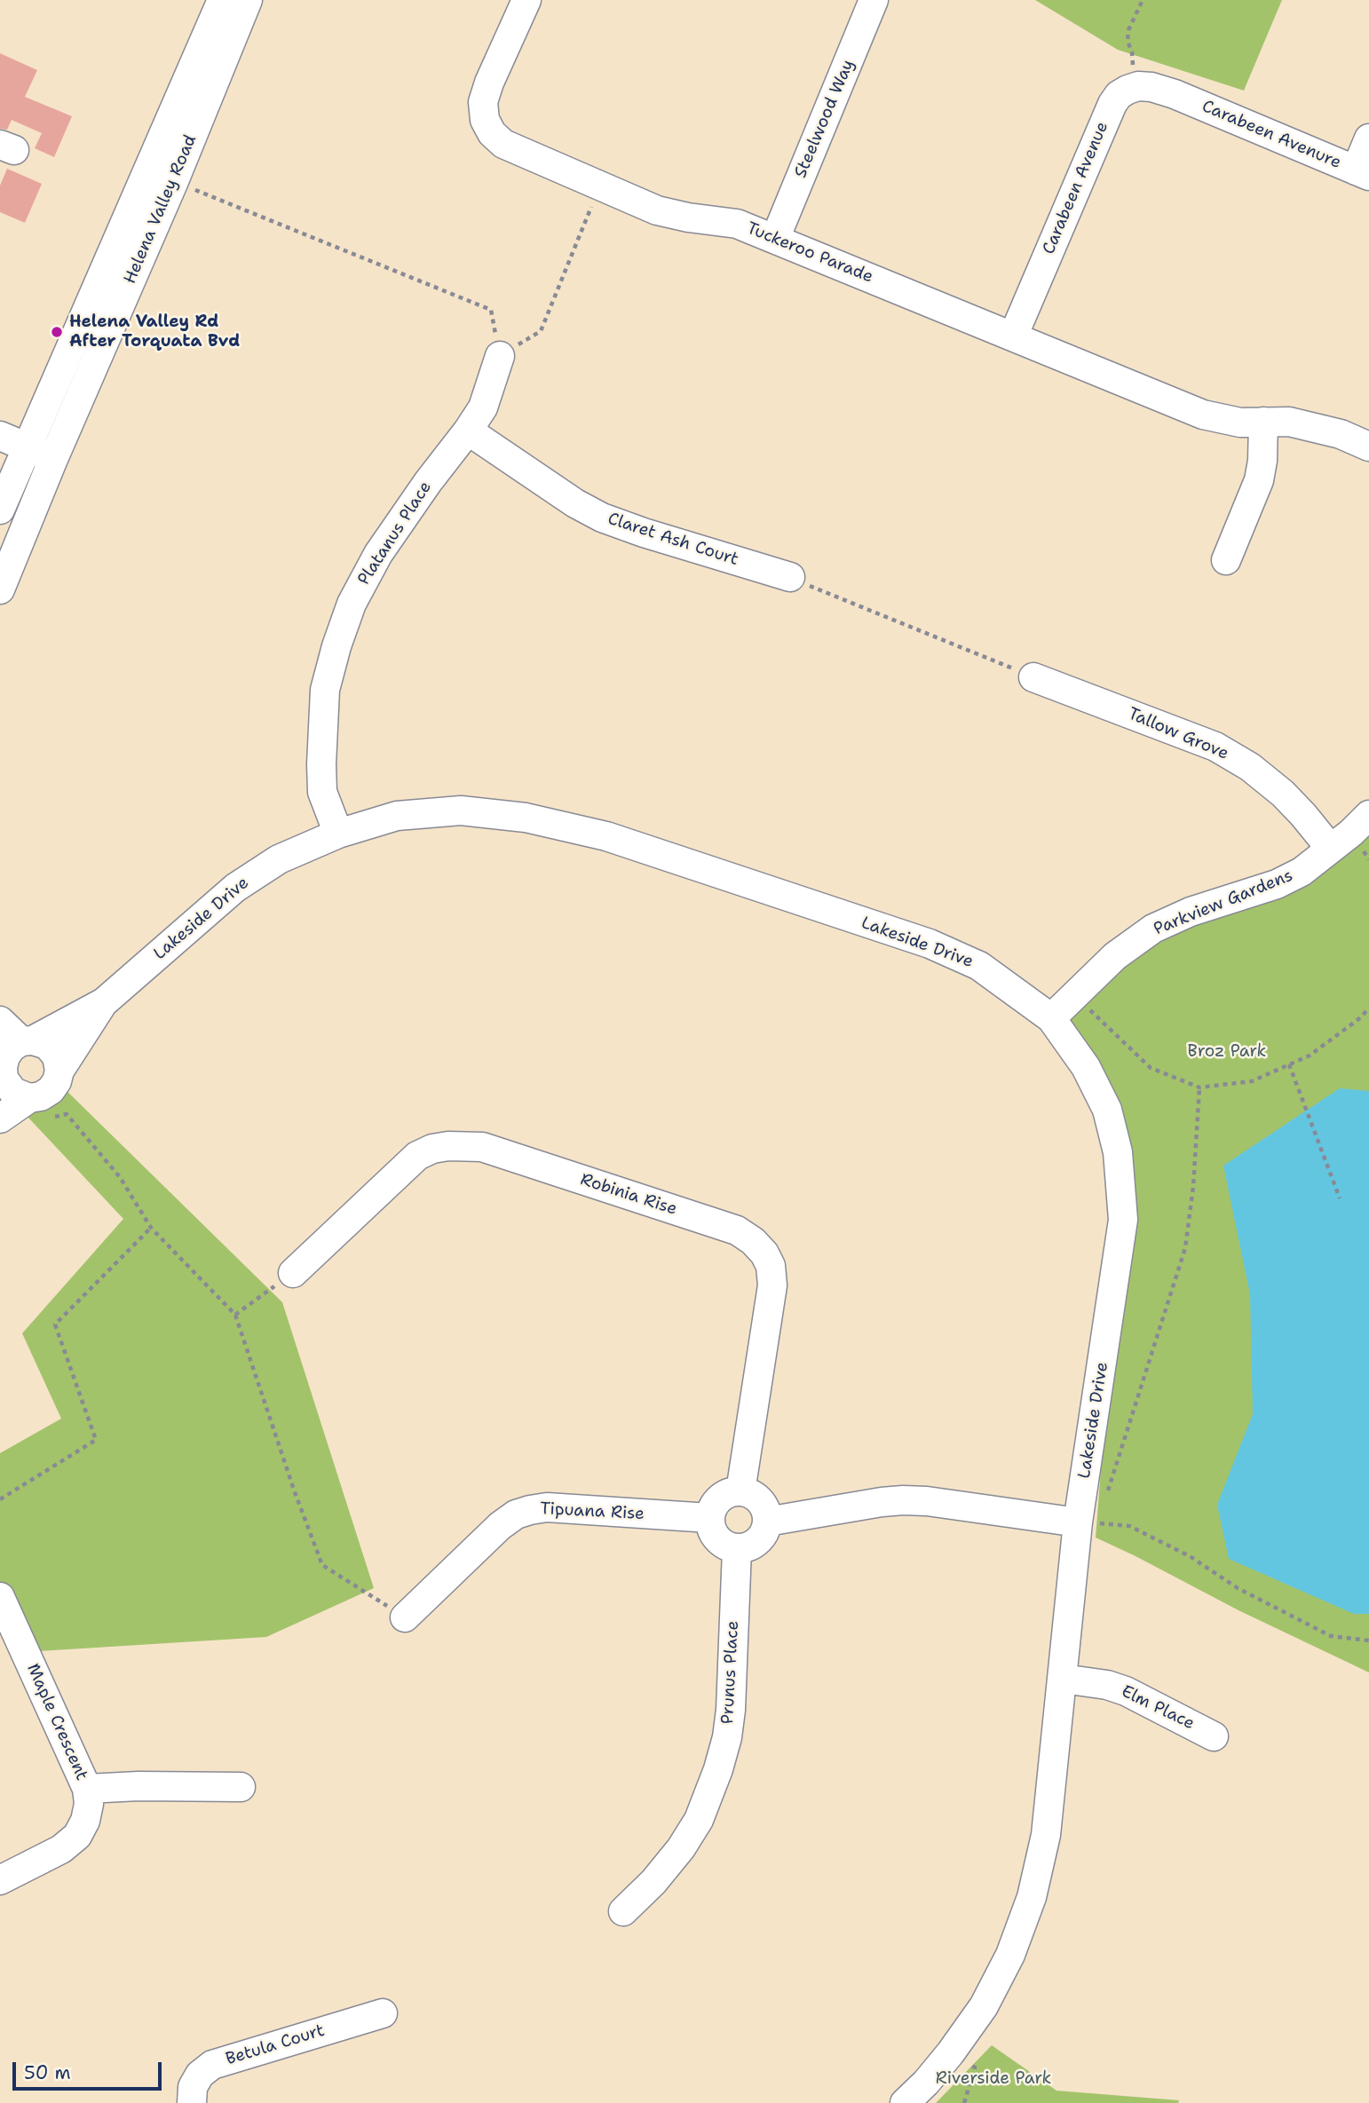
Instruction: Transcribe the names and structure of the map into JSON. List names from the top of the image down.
{
  "streets": {
    "street": [
      "Steelwood Way",
      "Carabeen Avenure",
      "Carabeen Avenue",
      "Helena Valley Road",
      "Tuckeroo Parade",
      "Platanus Place",
      "Claret Ash Court",
      "Tallow Grove",
      "Parkview Gardens",
      "Lakeside Drive",
      "Robinia Rise",
      "Tipuana Rise",
      "Prunus Place",
      "Elm Place",
      "Maple Crescent",
      "Betula Court"
    ]
  },
  "crossings": [
    ["Steelwood Way", "Tuckeroo Parade"],
    ["Carabeen Avenure", "Carabeen Avenue"],
    ["Carabeen Avenue", "Tuckeroo Parade"],
    ["Platanus Place", "Claret Ash Court"],
    ["Platanus Place", "Lakeside Drive"],
    ["Tallow Grove", "Parkview Gardens"],
    ["Parkview Gardens", "Lakeside Drive"],
    ["Lakeside Drive", "Elm Place"],
    ["Robinia Rise", "Tipuana Rise"],
    ["Robinia Rise", "Prunus Place"],
    ["Tipuana Rise", "Prunus Place"]
  ],
  "parks": ["Broz Park", "Riverside Park"],
  "places": ["Helena Valley Rd After Torquata Bvd"],
  "scale_bar": "50 m"
}
